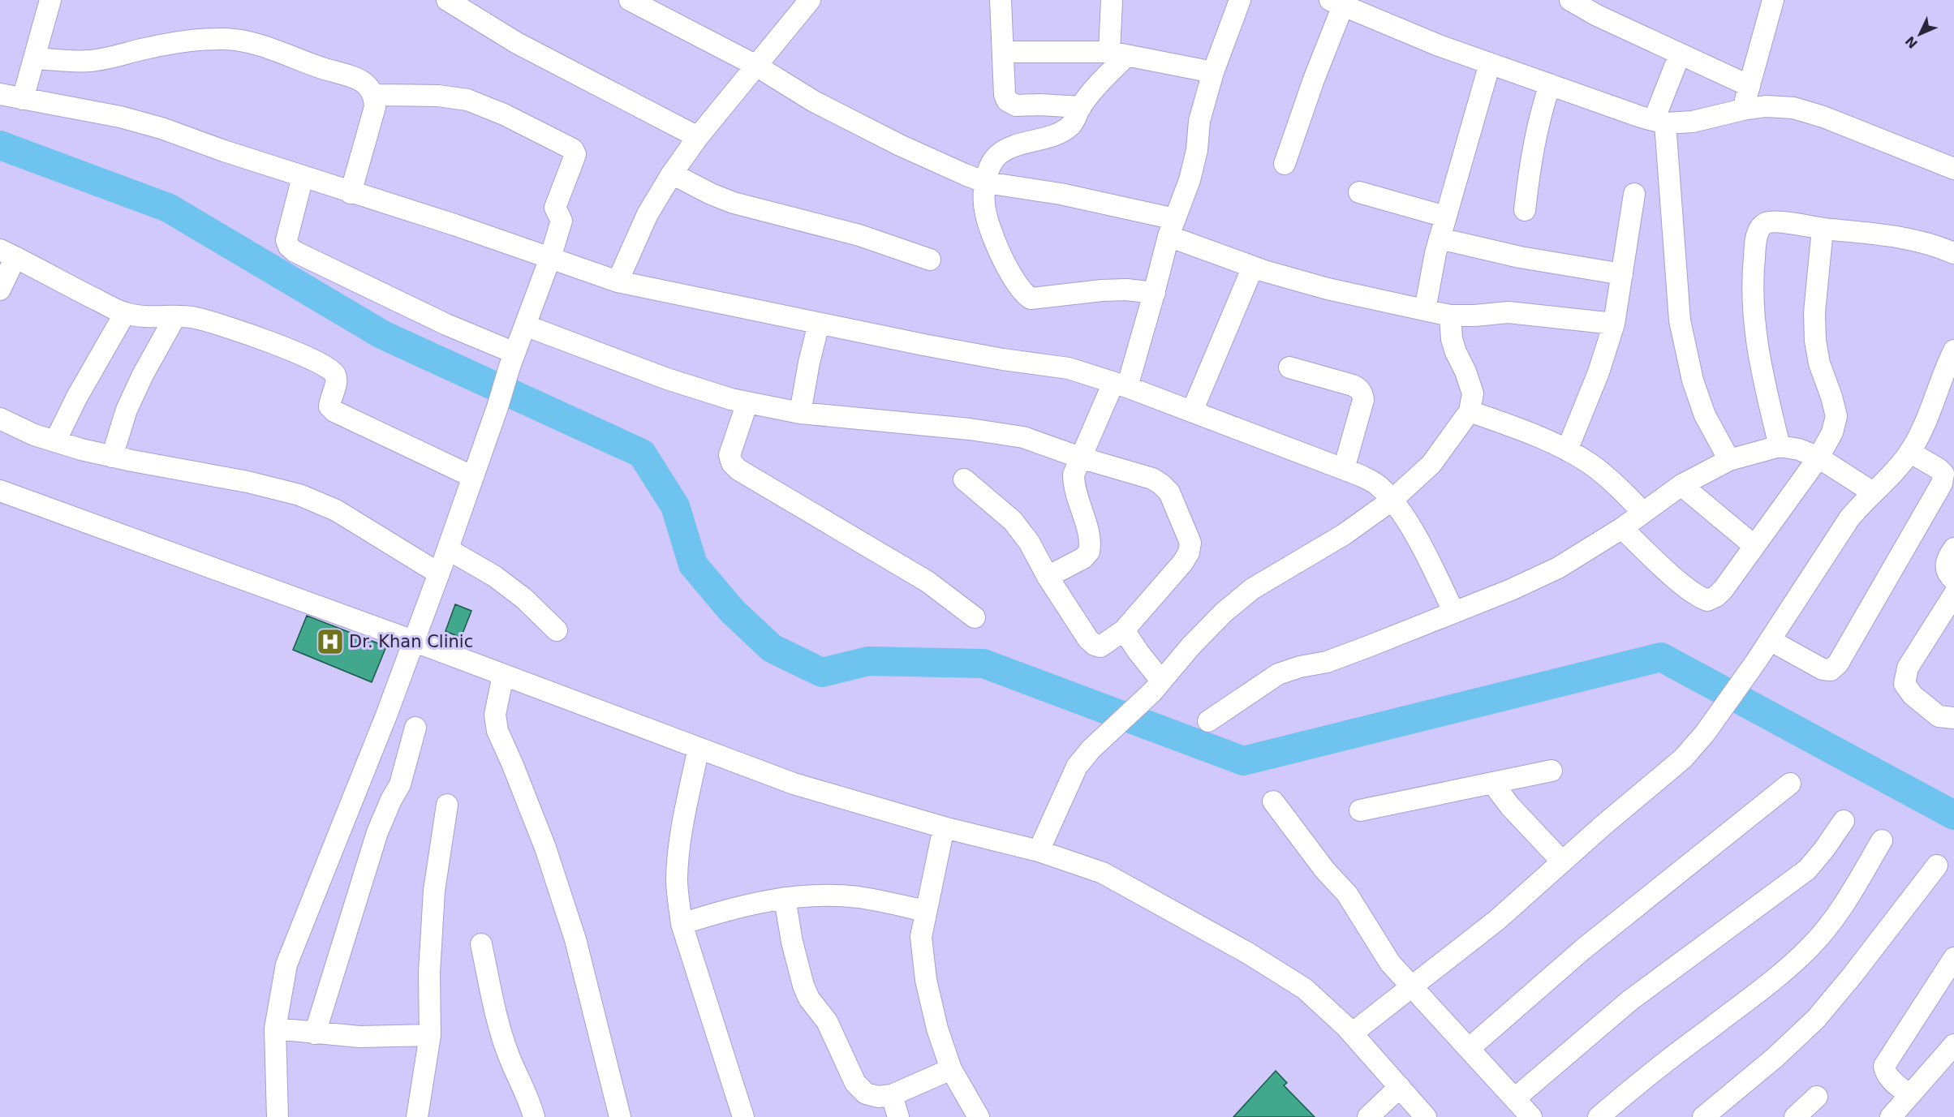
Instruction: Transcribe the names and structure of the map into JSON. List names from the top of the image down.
{
  "places": {
    "hospital": ["Dr. Khan Clinic"]
  },
  "north": "bottom left"
}
